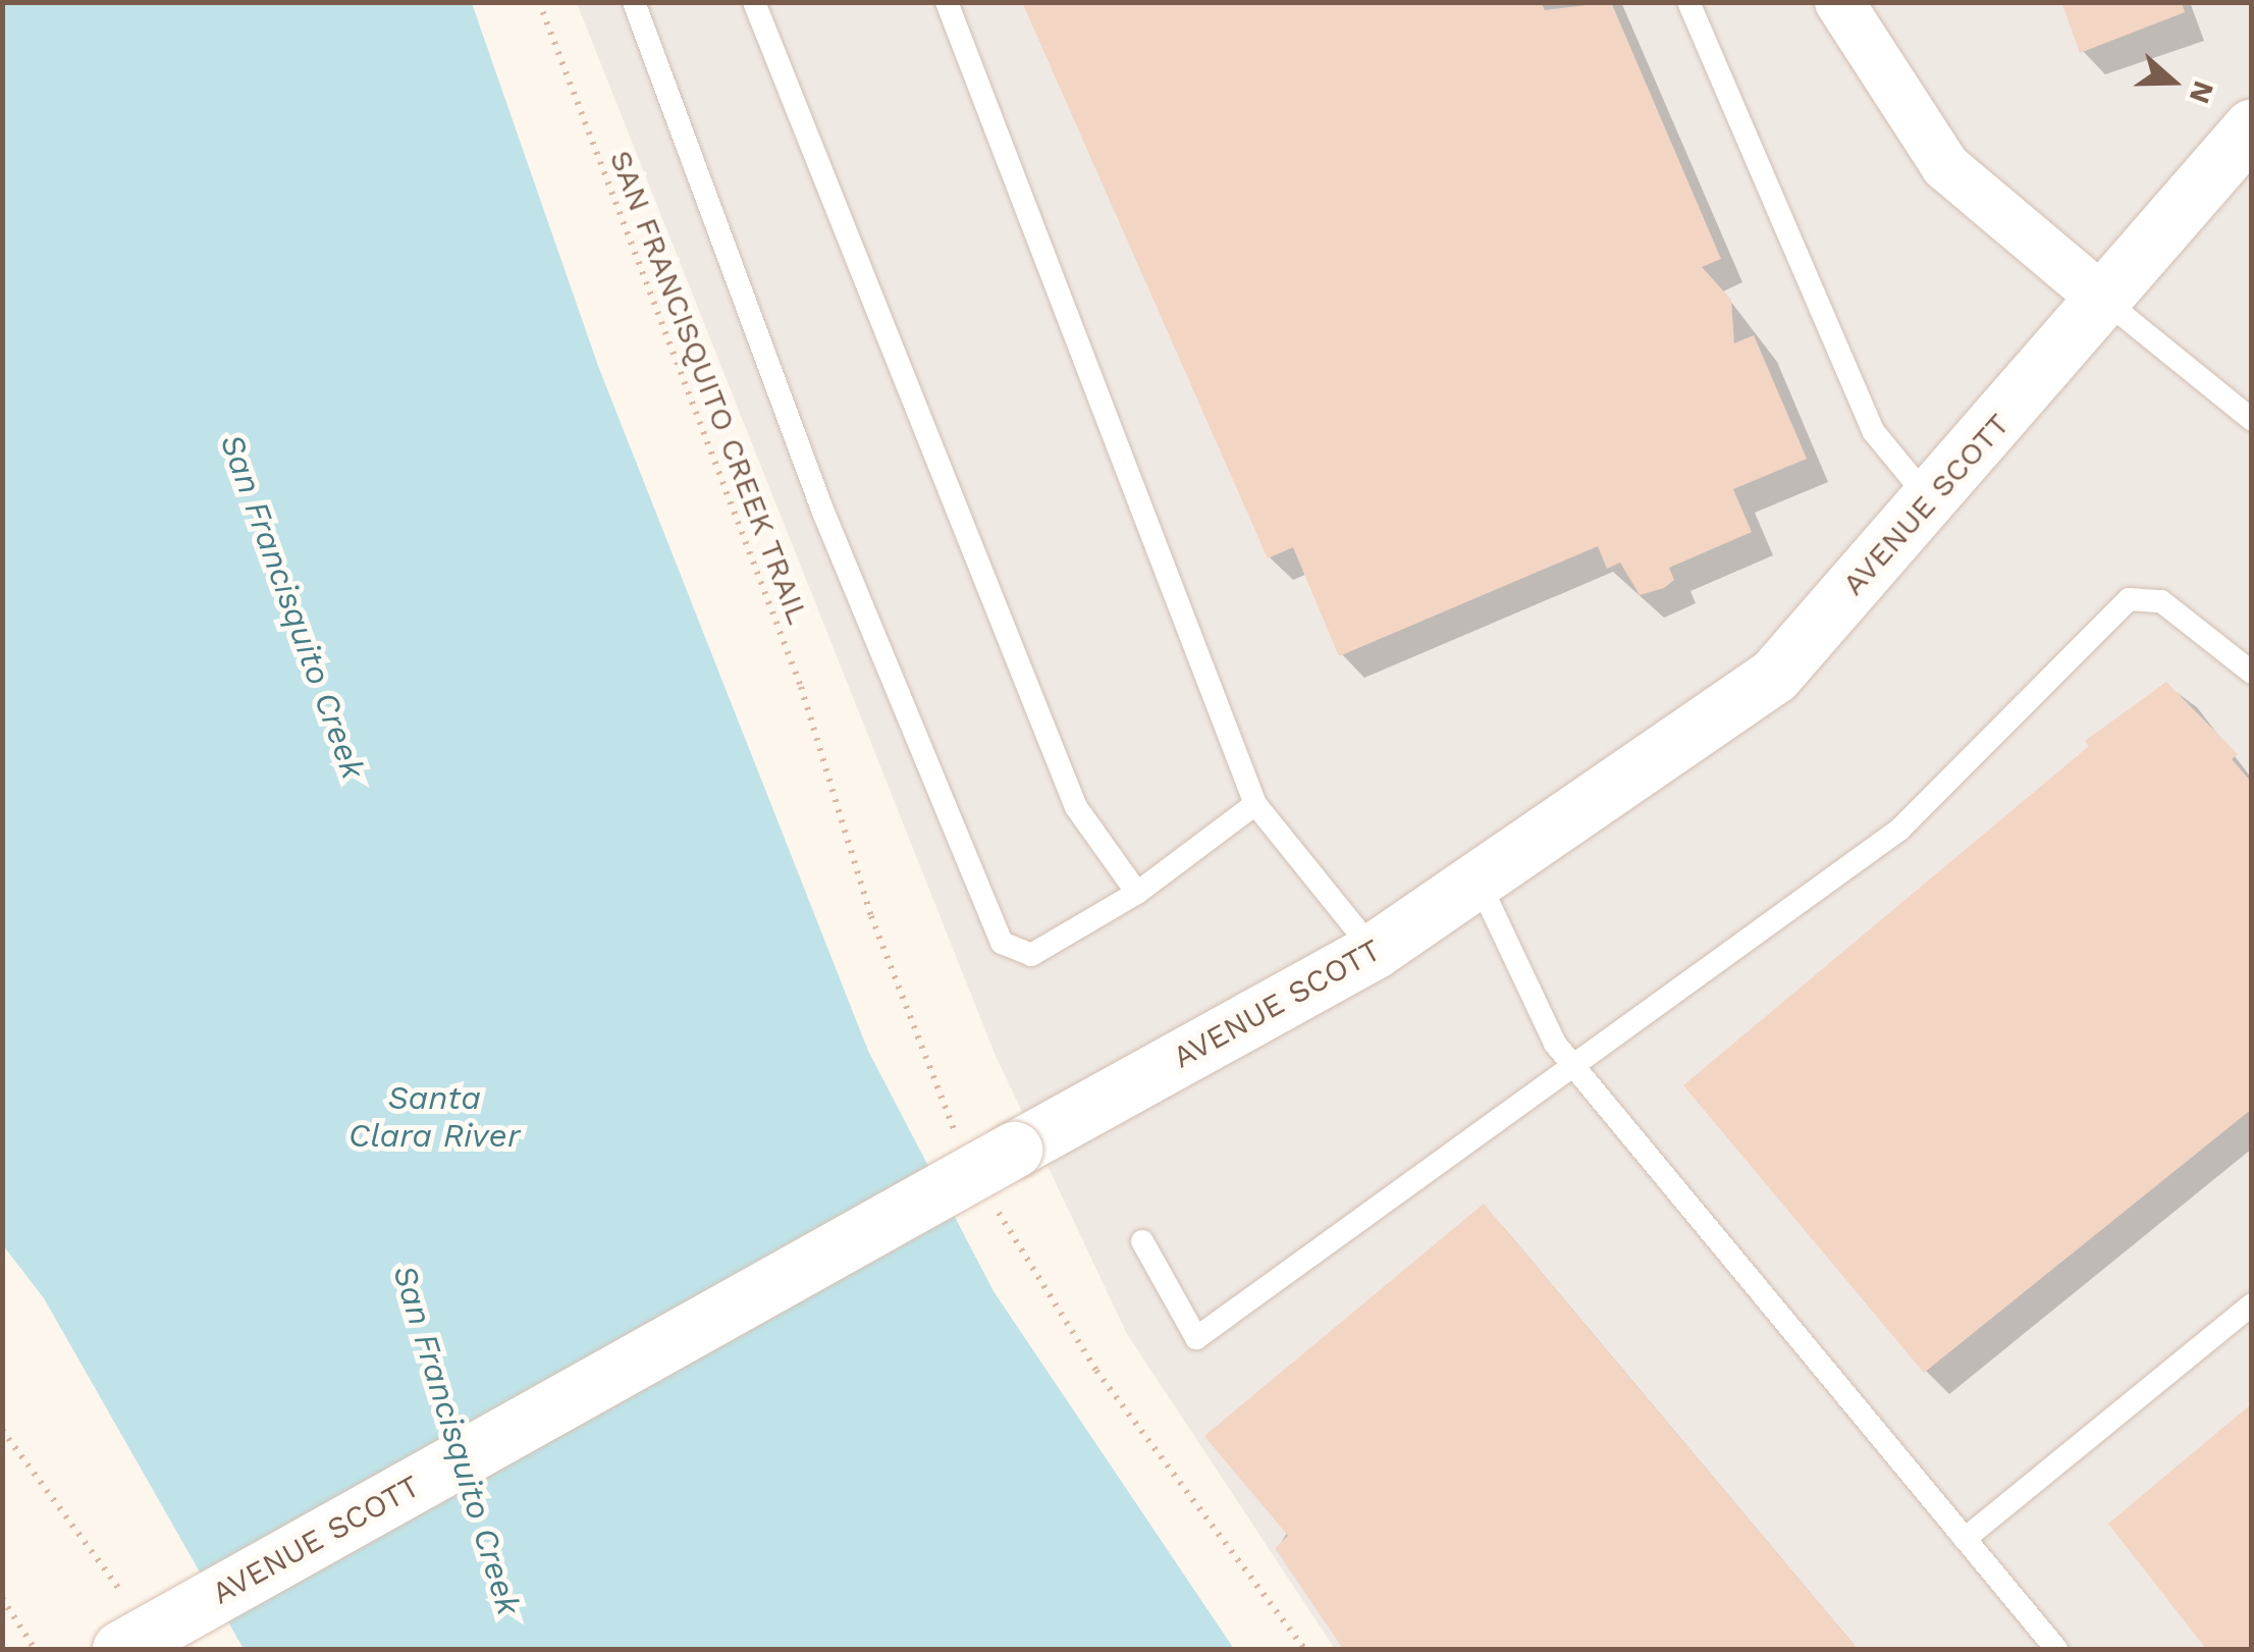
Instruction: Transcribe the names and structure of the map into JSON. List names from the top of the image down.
{
  "streets": {
    "main road": ["AVENUE SCOTT"],
    "path": ["SAN FRANCISQUITO CREEK TRAIL"]
  },
  "water": ["San Francisquito Creek", "Santa Clara River"],
  "north": "right"
}
